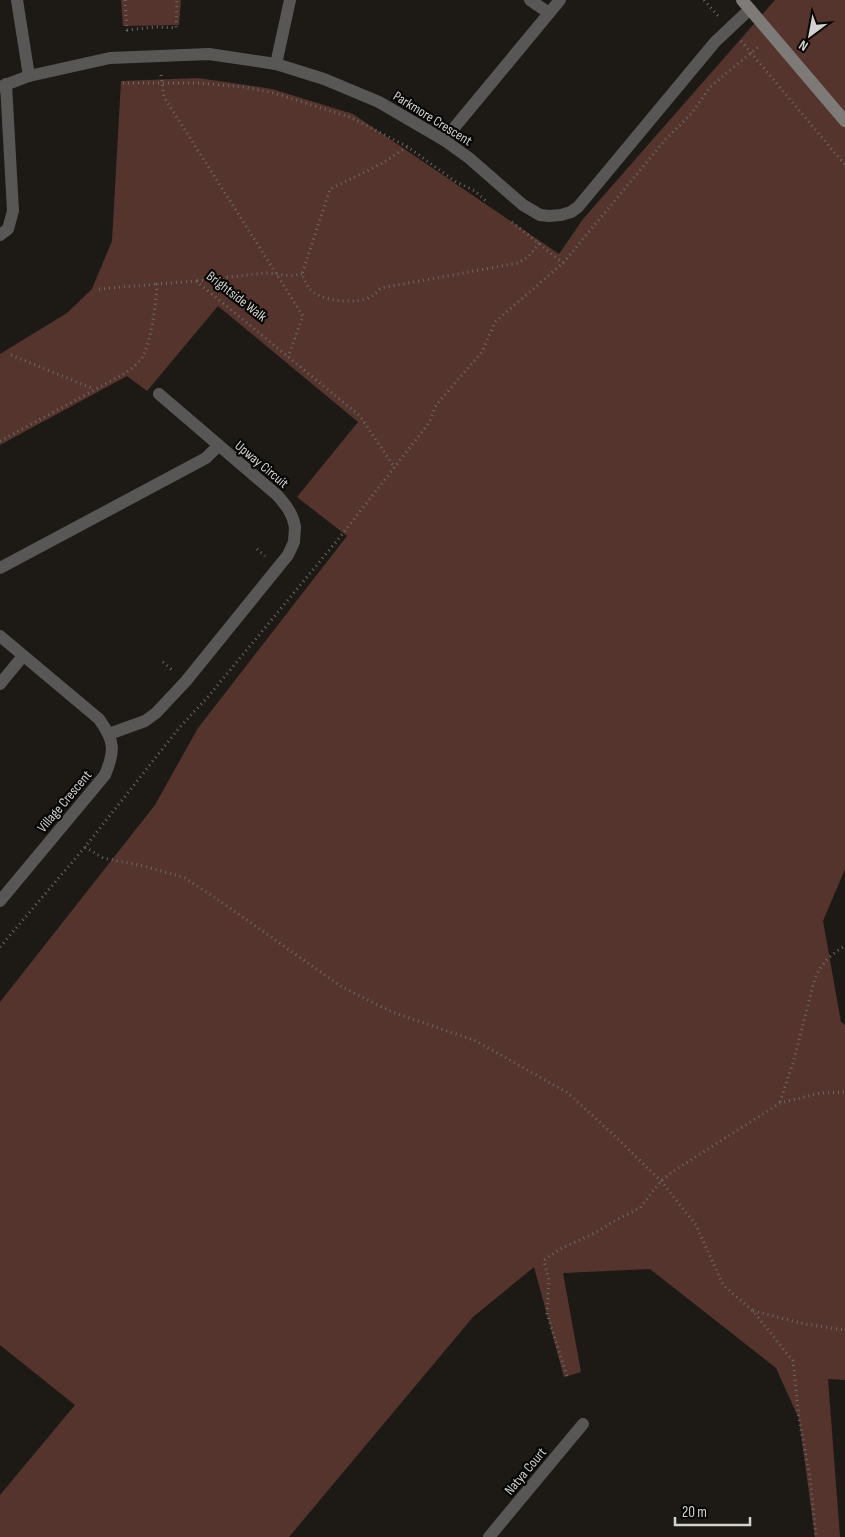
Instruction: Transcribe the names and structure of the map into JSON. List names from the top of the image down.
{
  "streets": {
    "street": [
      "Parkmore Crescent",
      "Upway Circuit",
      "Village Crescent",
      "Natya Court"
    ],
    "path": ["Brightside Walk"]
  },
  "crossings": [
    ["Upway Circuit", "Village Crescent"]
  ],
  "scale_bar": "20 m",
  "north": "bottom left"
}
